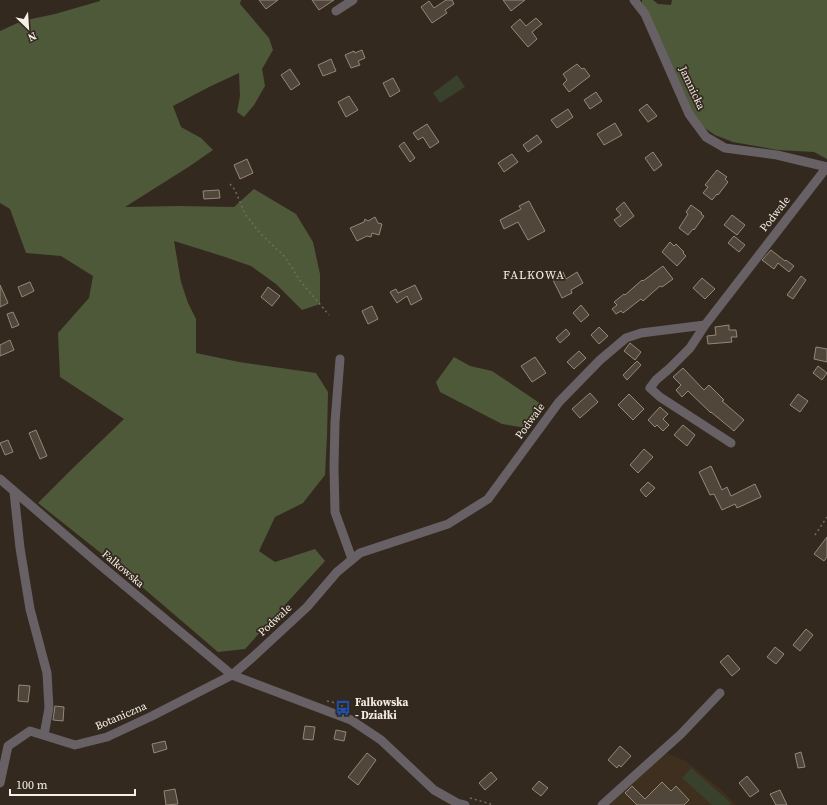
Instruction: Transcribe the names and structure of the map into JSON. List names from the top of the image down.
{
  "streets": {
    "street": [
      "Jamnicka",
      "Podwale",
      "Falkowska",
      "Botaniczna"
    ]
  },
  "crossings": [
    ["Jamnicka", "Podwale"],
    ["Podwale", "Falkowska"],
    ["Podwale", "Botaniczna"],
    ["Falkowska", "Botaniczna"]
  ],
  "districts": ["FALKOWA"],
  "places": {
    "bus stop": ["Falkowska - Działki"]
  },
  "scale_bar": "100 m",
  "north": "bottom right"
}
